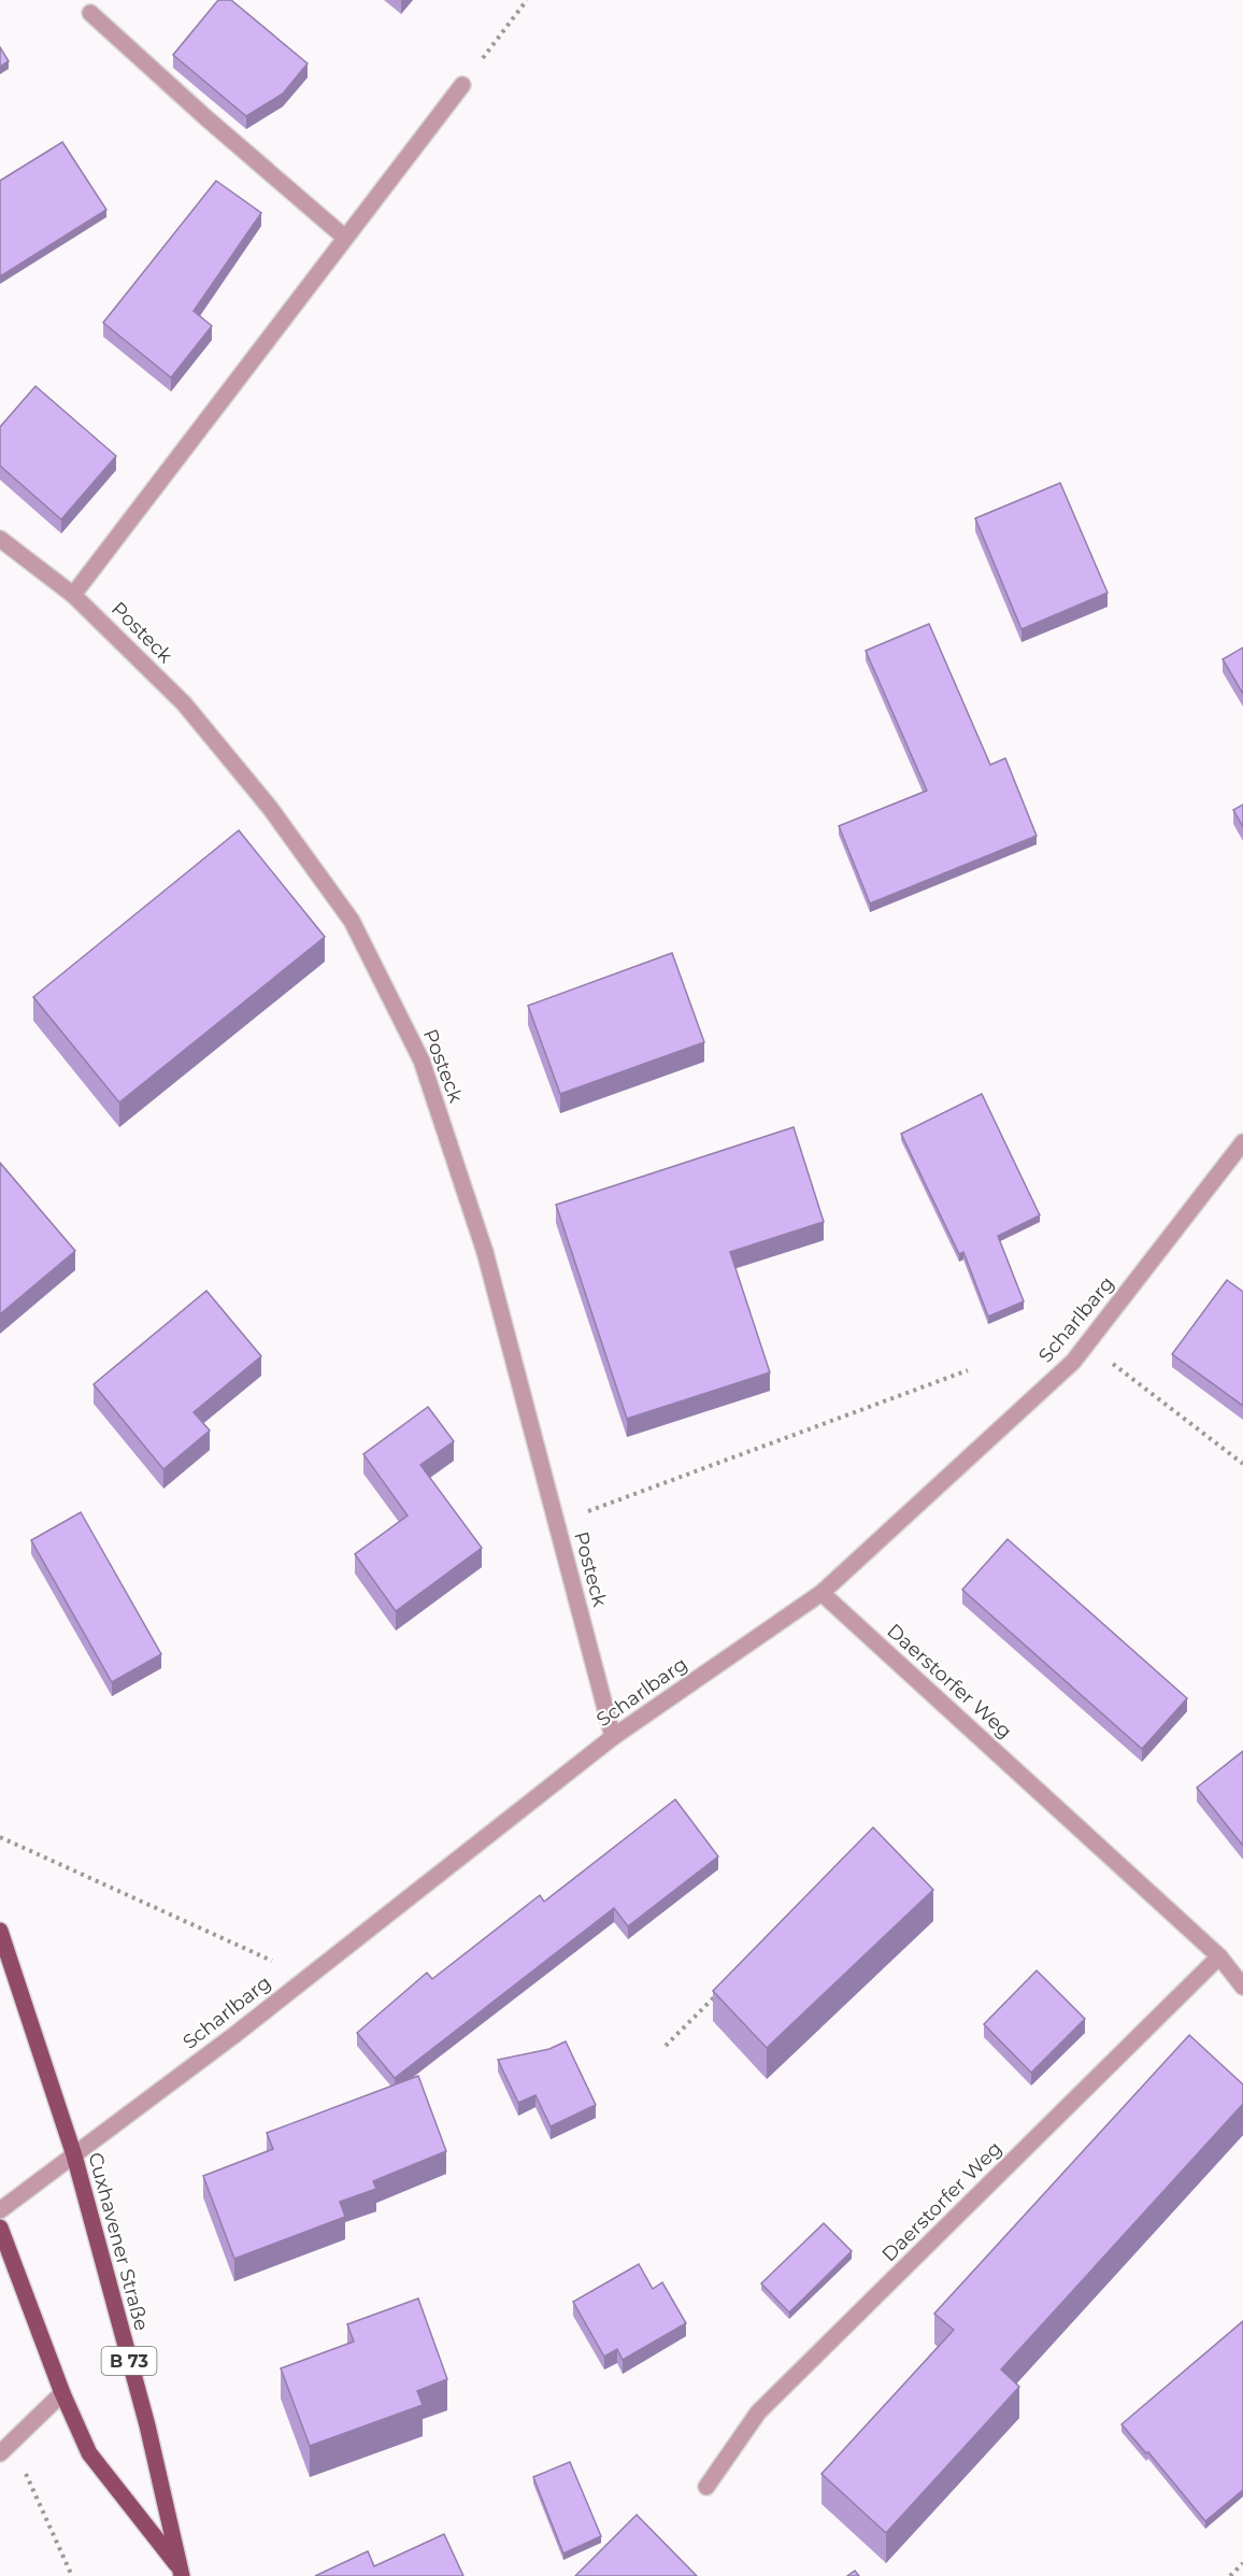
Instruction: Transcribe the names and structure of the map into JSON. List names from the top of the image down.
{
  "streets": {
    "main road": ["Cuxhavener Straße", "B 73"],
    "street": ["Posteck", "Scharlbarg", "Daerstorfer Weg"]
  },
  "crossings": [
    ["Posteck", "Scharlbarg"],
    ["Scharlbarg", "Daerstorfer Weg"],
    ["Scharlbarg", "Cuxhavener Straße"]
  ]
}
